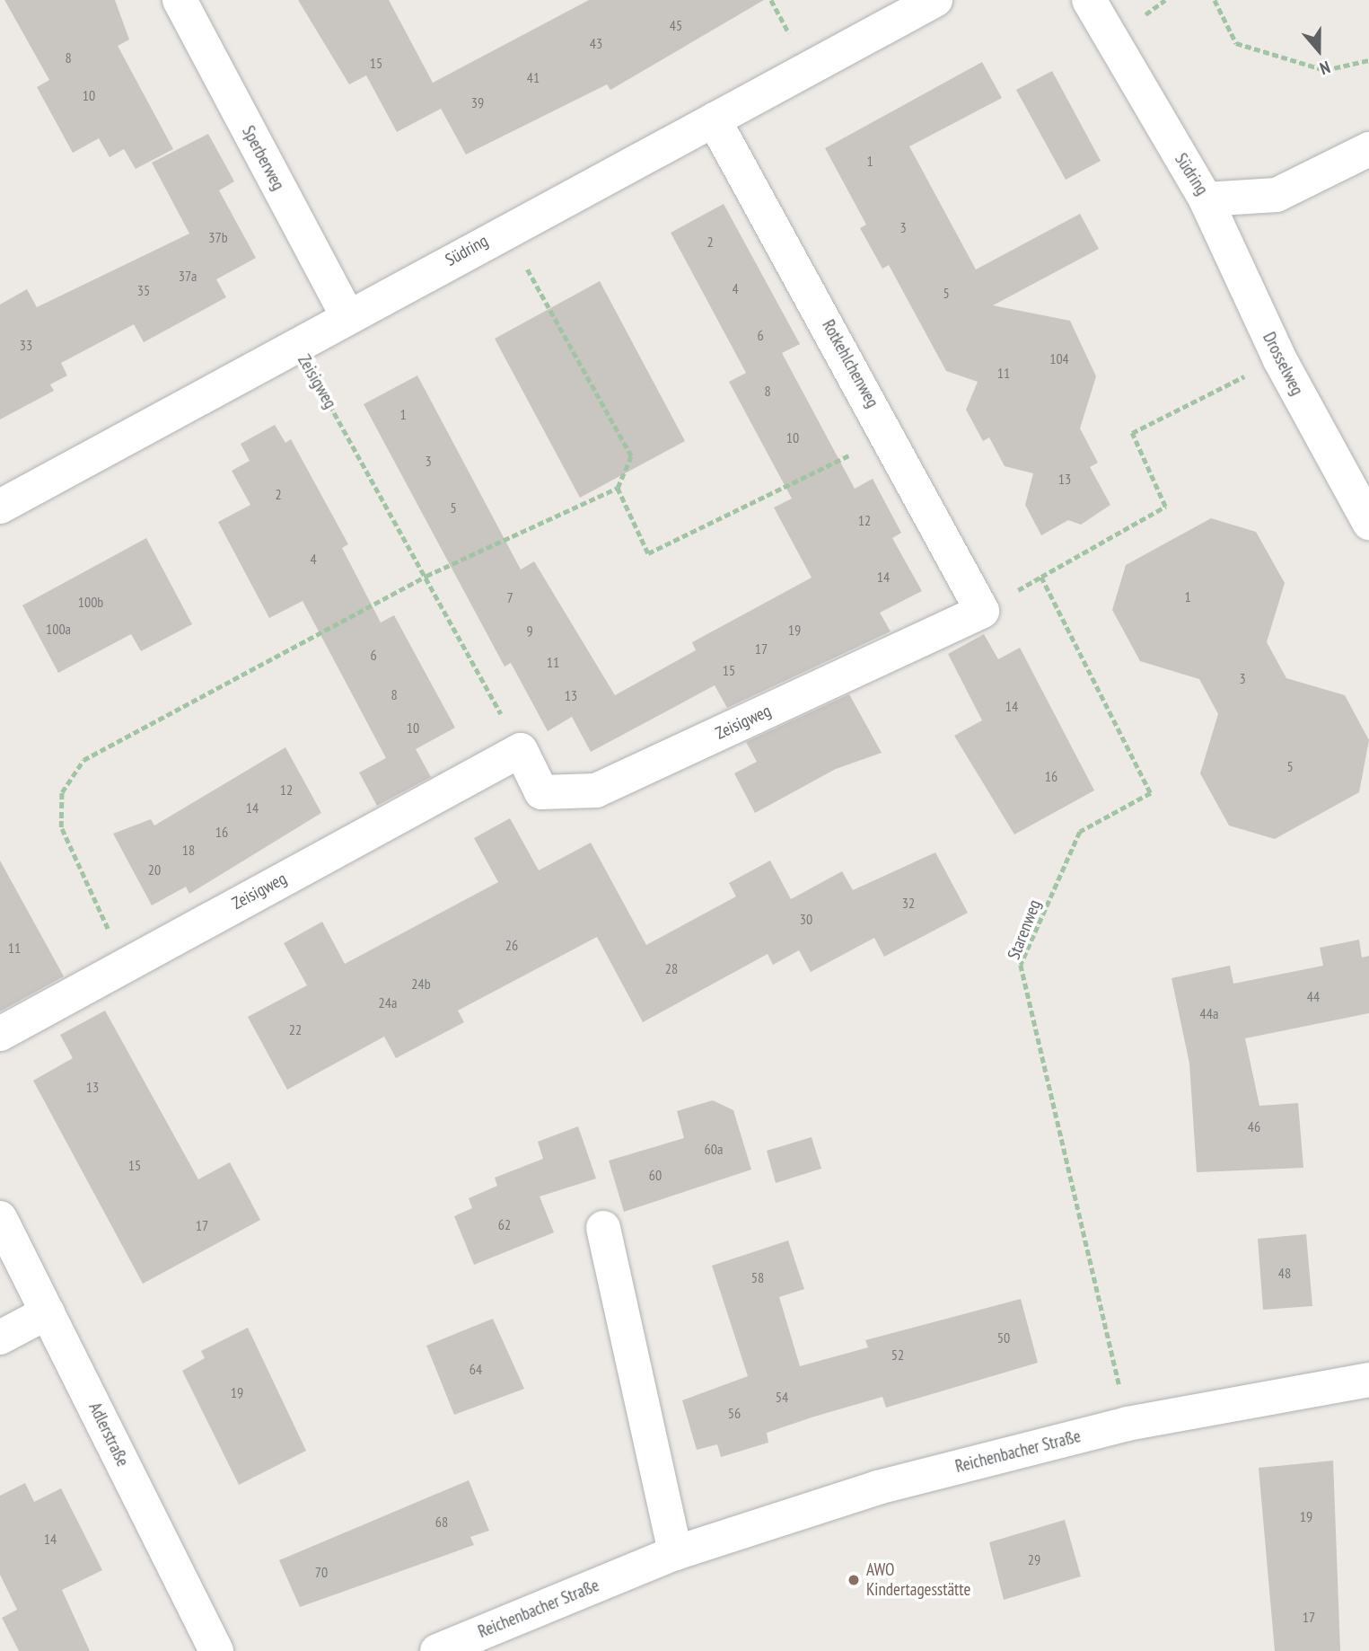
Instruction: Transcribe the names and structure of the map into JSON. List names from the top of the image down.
{
  "streets": {
    "street": [
      "Sperberweg",
      "Südring",
      "Rotkehlchenweg",
      "Drosselweg",
      "Zeisigweg",
      "Adlerstraße",
      "Reichenbacher Straße"
    ],
    "path": ["Starenweg"]
  },
  "crossings": [
    ["Sperberweg", "Südring"],
    ["Südring", "Rotkehlchenweg"],
    ["Südring", "Drosselweg"],
    ["Südring", "Zeisigweg"],
    ["Rotkehlchenweg", "Zeisigweg"],
    ["Starenweg", "Reichenbacher Straße"]
  ],
  "places": ["AWO Kindertagesstätte"],
  "house_numbers": [
    "45",
    "43",
    "8",
    "15",
    "41",
    "10",
    "39",
    "1",
    "3",
    "37b",
    "2",
    "37a",
    "4",
    "35",
    "5",
    "6",
    "33",
    "104",
    "11",
    "8",
    "1",
    "10",
    "3",
    "13",
    "2",
    "5",
    "12",
    "4",
    "14",
    "1",
    "7",
    "100b",
    "100a",
    "19",
    "9",
    "17",
    "6",
    "11",
    "15",
    "3",
    "8",
    "13",
    "14",
    "10",
    "5",
    "16",
    "12",
    "14",
    "16",
    "18",
    "20",
    "32",
    "30",
    "26",
    "11",
    "28",
    "24b",
    "44",
    "24a",
    "44a",
    "22",
    "13",
    "46",
    "60a",
    "15",
    "60",
    "62",
    "17",
    "48",
    "58",
    "50",
    "52",
    "64",
    "19",
    "54",
    "56",
    "19",
    "68",
    "14",
    "29",
    "70",
    "17"
  ],
  "north": "bottom"
}
